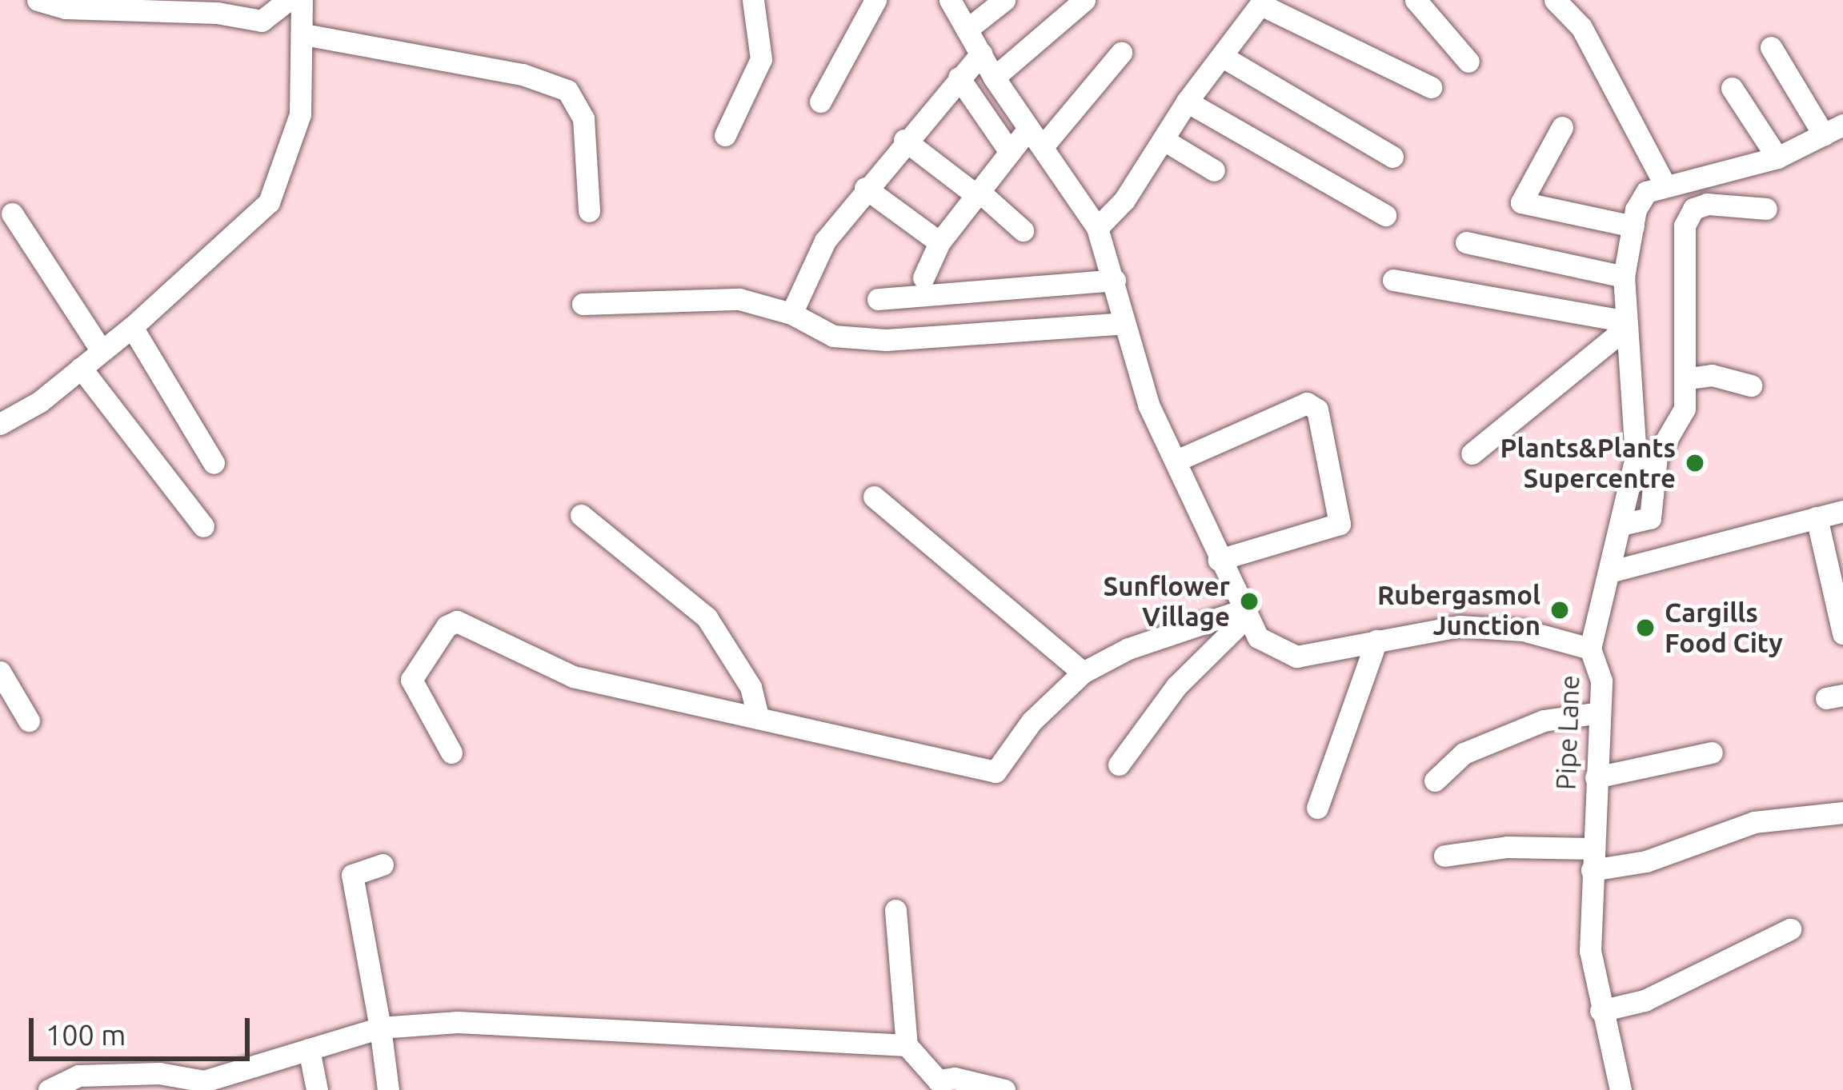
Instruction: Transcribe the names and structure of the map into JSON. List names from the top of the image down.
{
  "streets": {
    "street": ["Pipe Lane"]
  },
  "places": [
    "Plants&Plants Supercentre",
    "Sunflower Village",
    "Rubergasmol Junction",
    "Cargills Food City"
  ],
  "scale_bar": "100 m"
}
